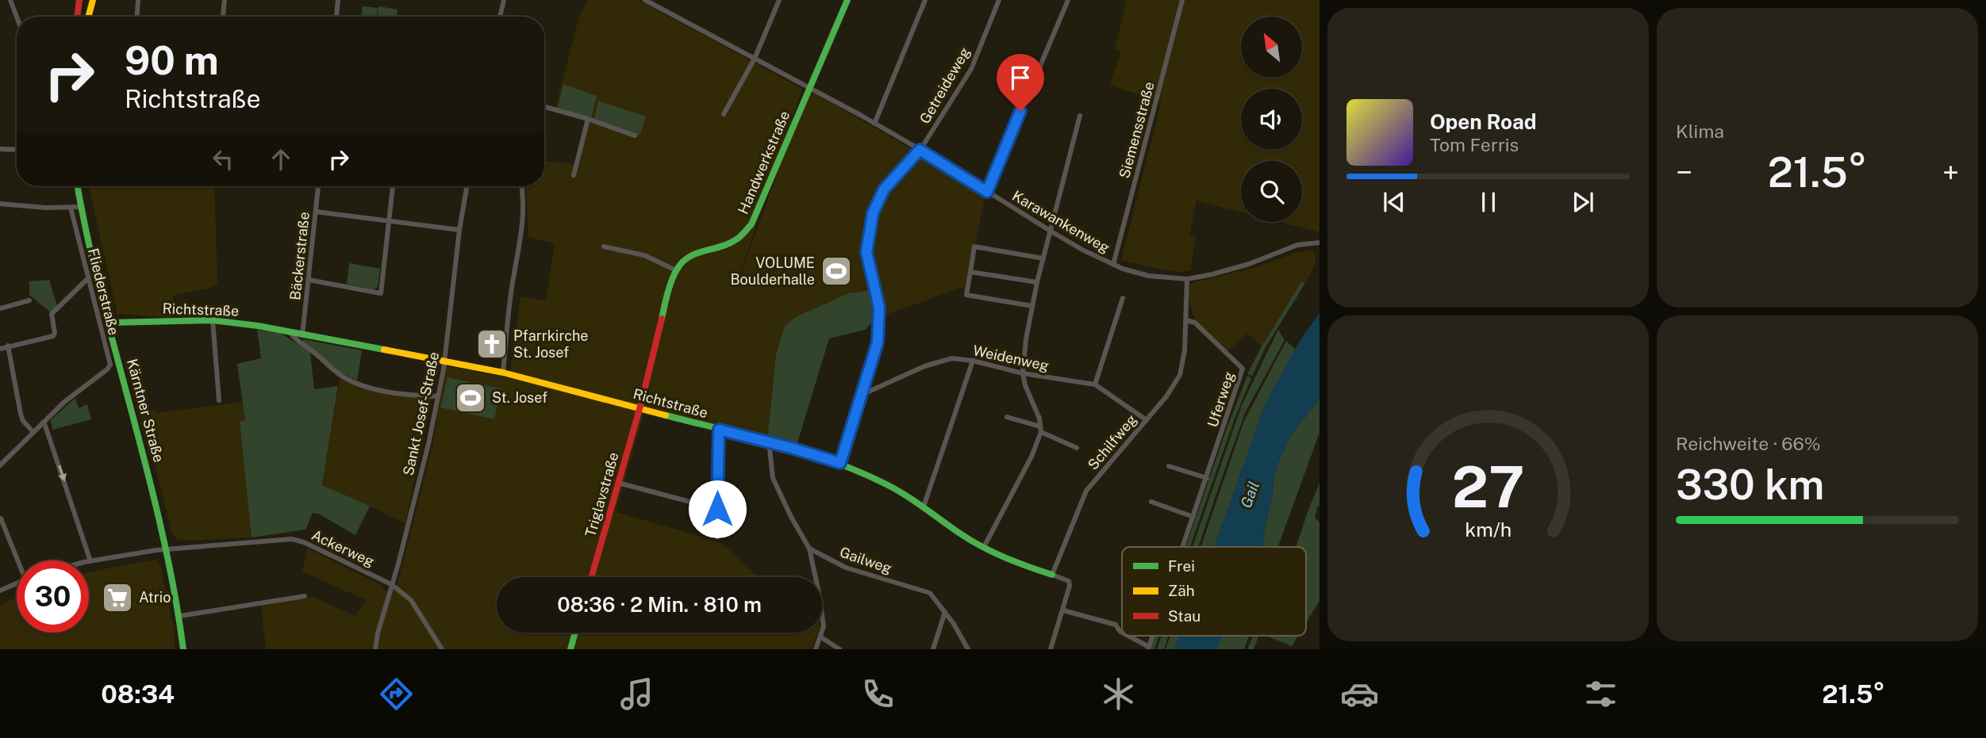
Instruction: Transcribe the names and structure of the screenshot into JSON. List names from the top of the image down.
{
  "streets": {
    "street": [
      "Getreideweg",
      "Siemensstraße",
      "Handwerkstraße",
      "Karawankenweg",
      "Bäckerstraße",
      "Fliederstraße",
      "Richtstraße",
      "Weidenweg",
      "Uferweg",
      "Kärntner Straße",
      "Sankt Josef-Straße",
      "Schilfweg",
      "Triglavstraße",
      "Ackerweg",
      "Gailweg"
    ]
  },
  "crossings": [
    ["Getreideweg", "Karawankenweg"],
    ["Getreideweg", "Richtstraße"],
    ["Getreideweg", "Weidenweg"],
    ["Siemensstraße", "Karawankenweg"],
    ["Handwerkstraße", "Karawankenweg"],
    ["Karawankenweg", "Schilfweg"],
    ["Bäckerstraße", "Richtstraße"],
    ["Richtstraße", "Kärntner Straße"],
    ["Richtstraße", "Sankt Josef-Straße"],
    ["Richtstraße", "Schilfweg"],
    ["Richtstraße", "Triglavstraße"],
    ["Weidenweg", "Schilfweg"],
    ["Uferweg", "Schilfweg"],
    ["Kärntner Straße", "Ackerweg"],
    ["Sankt Josef-Straße", "Ackerweg"]
  ],
  "water": ["Gail"],
  "places": {
    "sports": ["VOLUME Boulderhalle", "St. Josef"],
    "church": ["Pfarrkirche St. Josef"],
    "supermarket": ["Atrio"]
  },
  "legend": ["Frei", "Zäh", "Stau"],
  "north": "top left",
  "page": {
    "tile": [
      "Klima",
      ["Reichweite · 66%", "330 km"]
    ],
    "turn": ["90 m", "Richtstraße"],
    "song": ["Open Road", "Tom Ferris"],
    "heat": ["−", "21.5°", "+"],
    "limit": "30",
    "trip": "08:36 · 2 Min. · 810 m",
    "tabs": ["08:34", "21.5°"],
    "gauge": ["27", "km/h"]
  }
}
